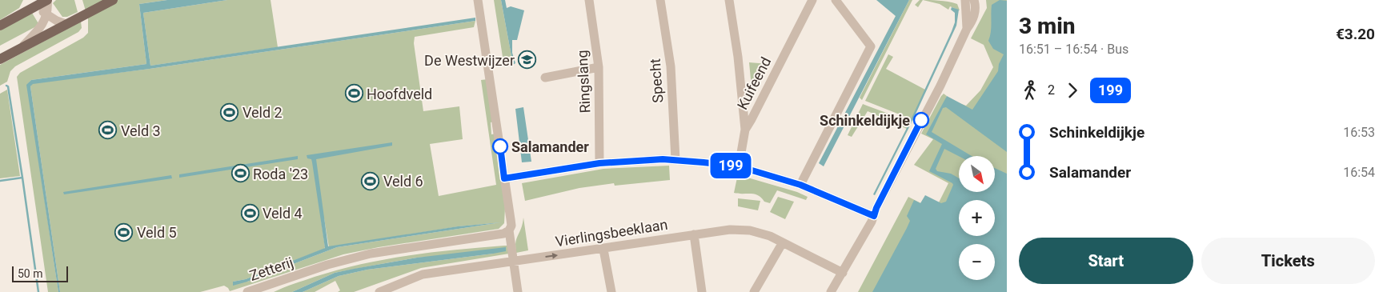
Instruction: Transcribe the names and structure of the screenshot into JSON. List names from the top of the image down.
{
  "streets": {
    "street": [
      "Specht",
      "Ringslang",
      "Kuifeend",
      "Vierlingsbeeklaan",
      "Zetterij"
    ]
  },
  "places": {
    "school or university": ["De Westwijzer"],
    "sports": [
      "Hoofdveld",
      "Veld 2",
      "Veld 3",
      "Roda '23",
      "Veld 6",
      "Veld 4",
      "Veld 5"
    ],
    "other": ["Schinkeldijkje", "Salamander"]
  },
  "lines": ["bus line 199"],
  "scale_bar": "50 m",
  "north": "bottom right",
  "page": {
    "on_map": "199",
    "heading": ["3 min", "16:51 – 16:54 · Bus", "€3.20"],
    "legs": ["2", "199"],
    "list": [
      {
        "name": "Schinkeldijkje",
        "value": "16:53"
      },
      {
        "name": "Salamander",
        "value": "16:54"
      }
    ],
    "map_buttons": ["+", "−"],
    "buttons": ["Start", "Tickets"],
    "scale": "50 m"
  }
}
